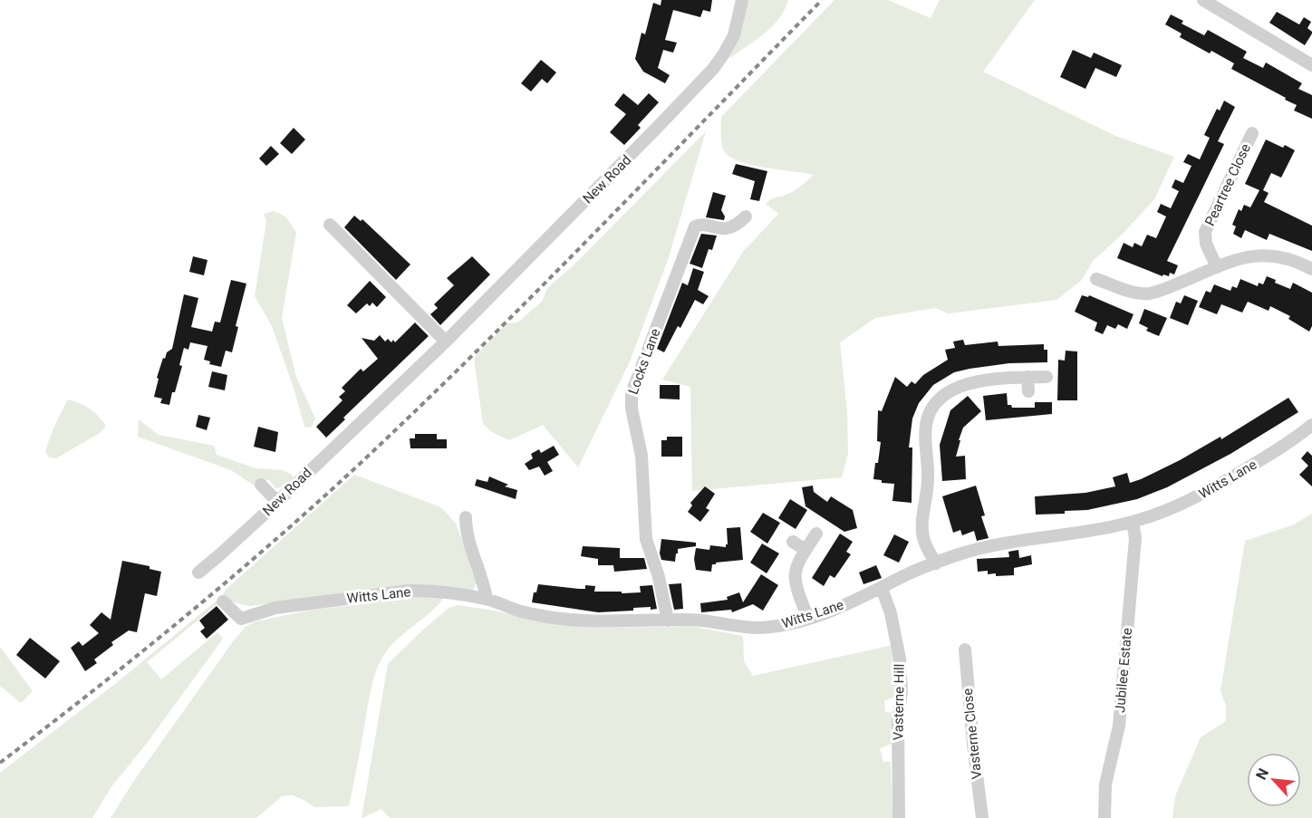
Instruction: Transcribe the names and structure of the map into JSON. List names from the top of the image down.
{
  "streets": {
    "street": [
      "New Road",
      "Peartree Close",
      "Locks Lane",
      "Witts Lane",
      "Jubilee Estate",
      "Vasterne Hill",
      "Vasterne Close"
    ]
  },
  "crossings": [
    ["Locks Lane", "Witts Lane"],
    ["Witts Lane", "Jubilee Estate"],
    ["Witts Lane", "Vasterne Hill"]
  ],
  "north": "top left"
}
